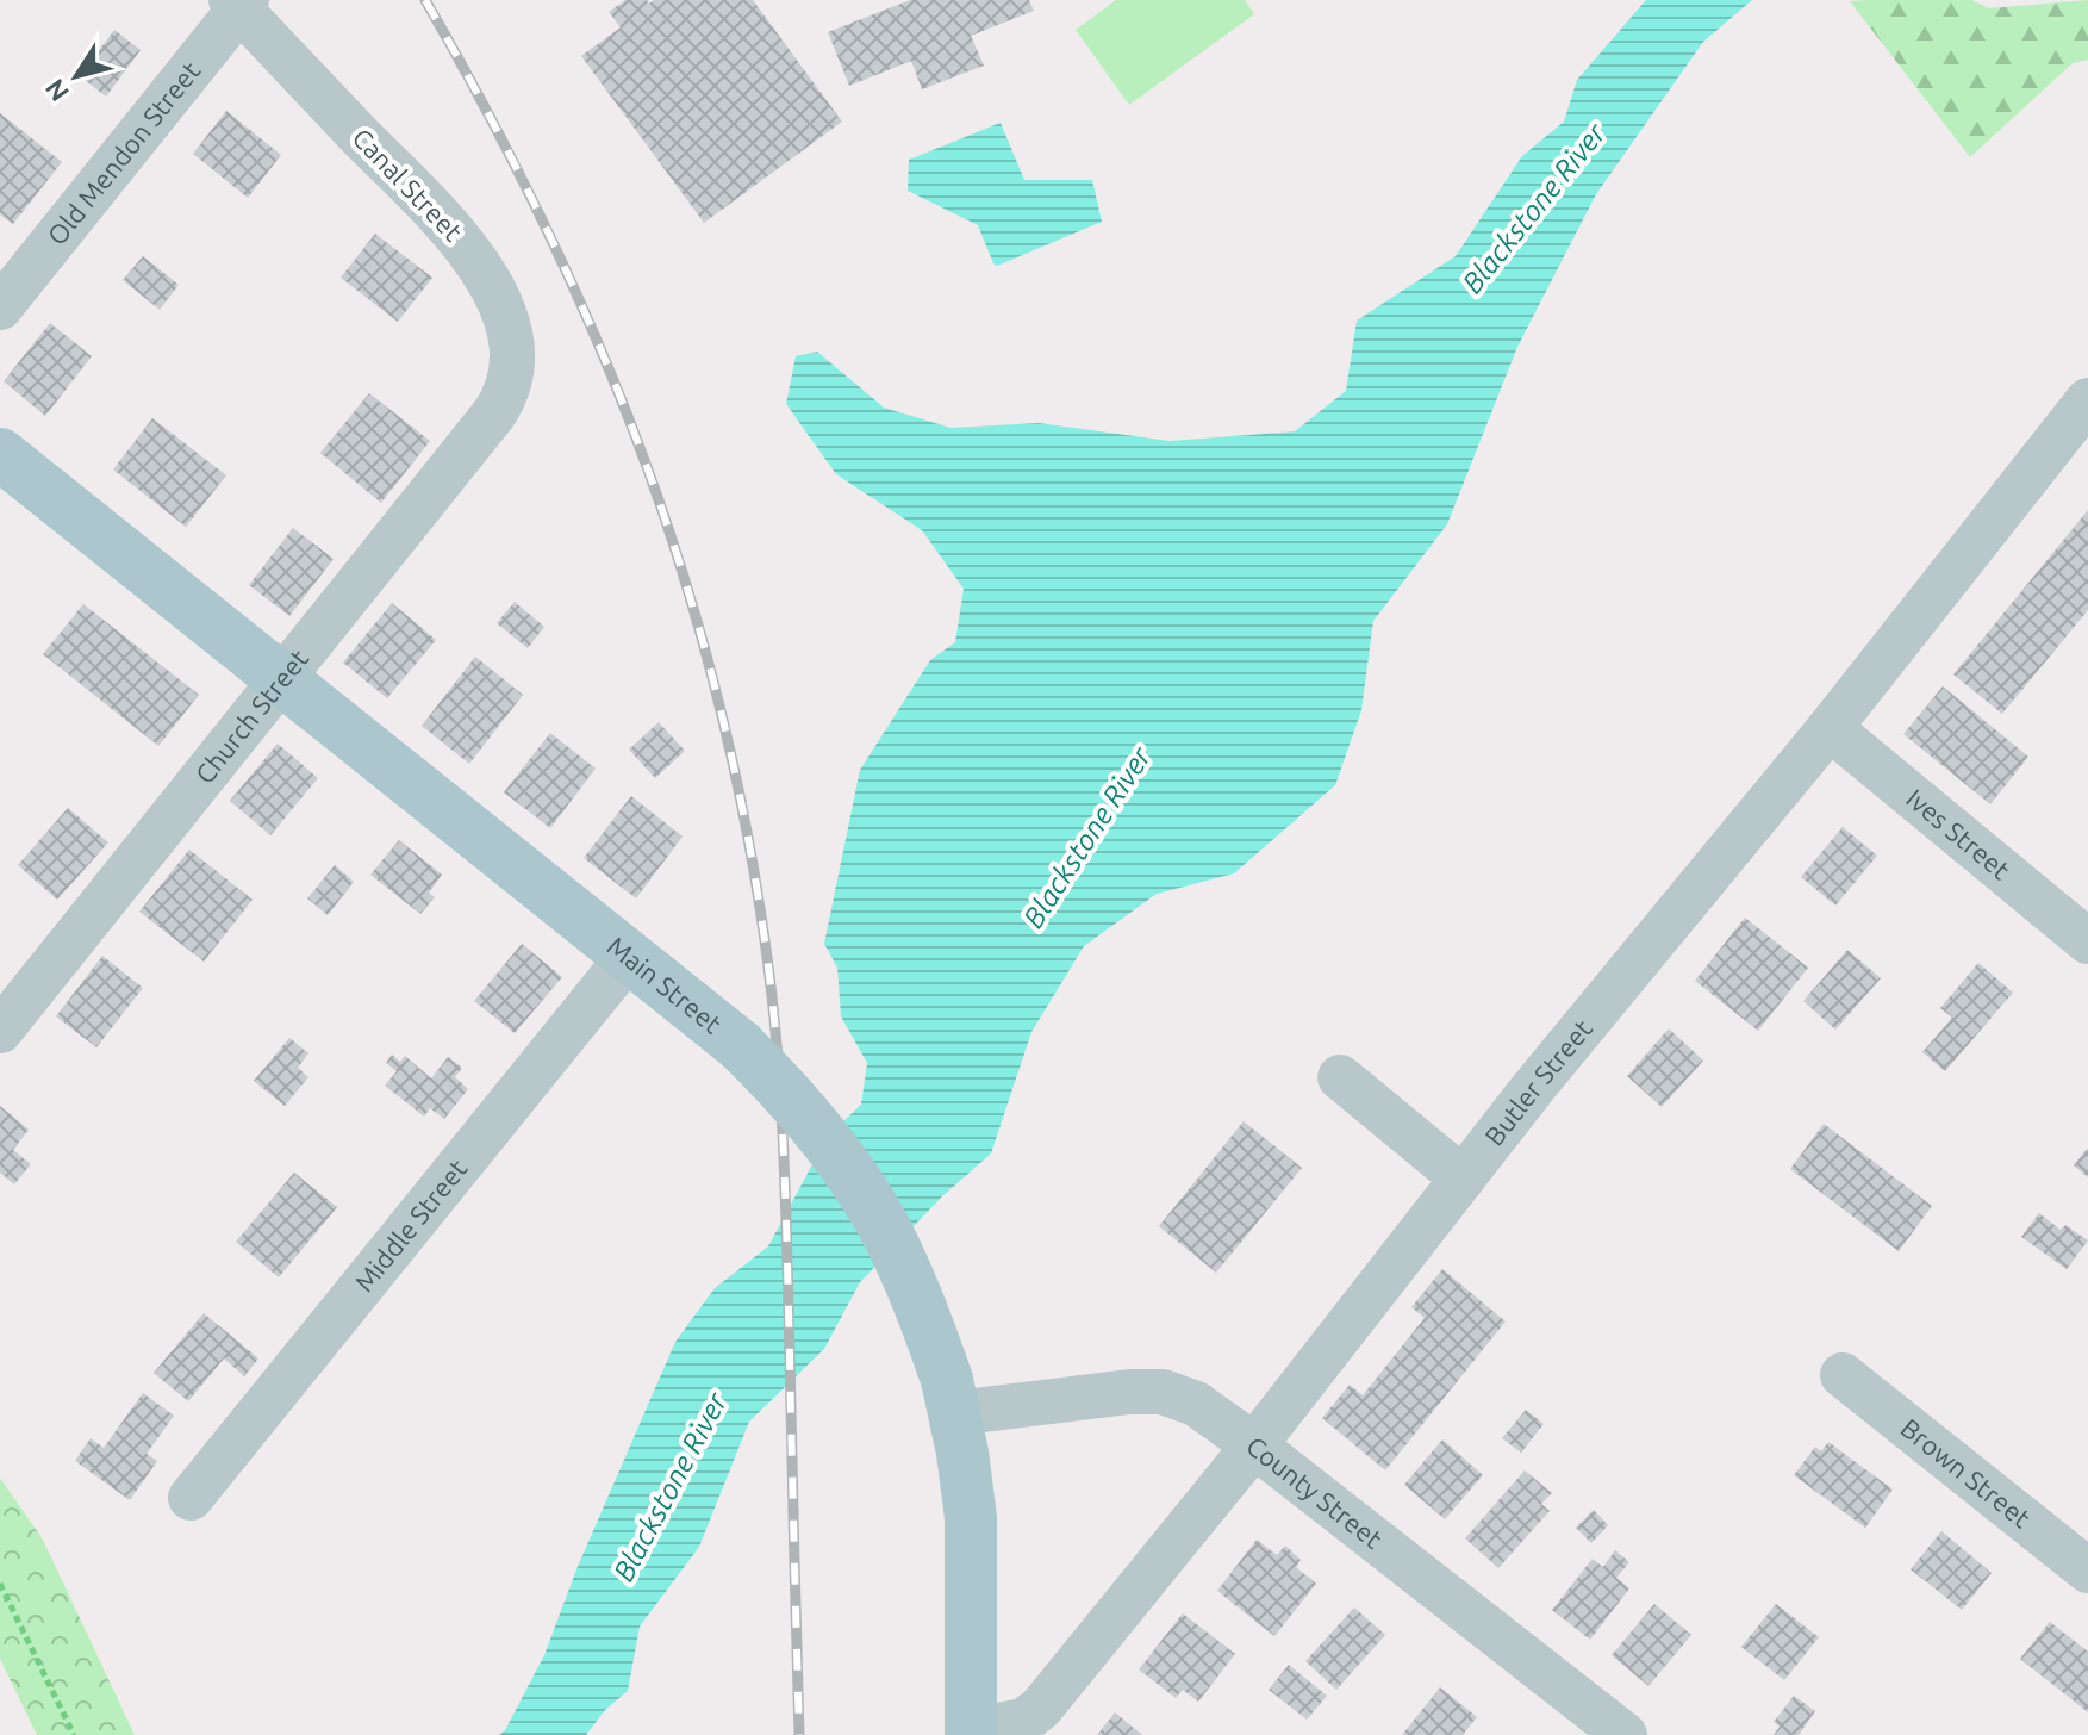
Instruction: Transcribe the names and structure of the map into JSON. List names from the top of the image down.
{
  "streets": {
    "main road": ["Main Street"],
    "street": [
      "Old Mendon Street",
      "Canal Street",
      "Church Street",
      "Ives Street",
      "Butler Street",
      "Middle Street",
      "Brown Street",
      "County Street"
    ]
  },
  "crossings": [
    ["Old Mendon Street", "Canal Street"],
    ["Canal Street", "Church Street"],
    ["Church Street", "Main Street"],
    ["Ives Street", "Butler Street"],
    ["Main Street", "Butler Street"],
    ["Main Street", "Middle Street"],
    ["Main Street", "County Street"],
    ["Butler Street", "County Street"]
  ],
  "water": ["Blackstone River"],
  "north": "bottom left"
}
